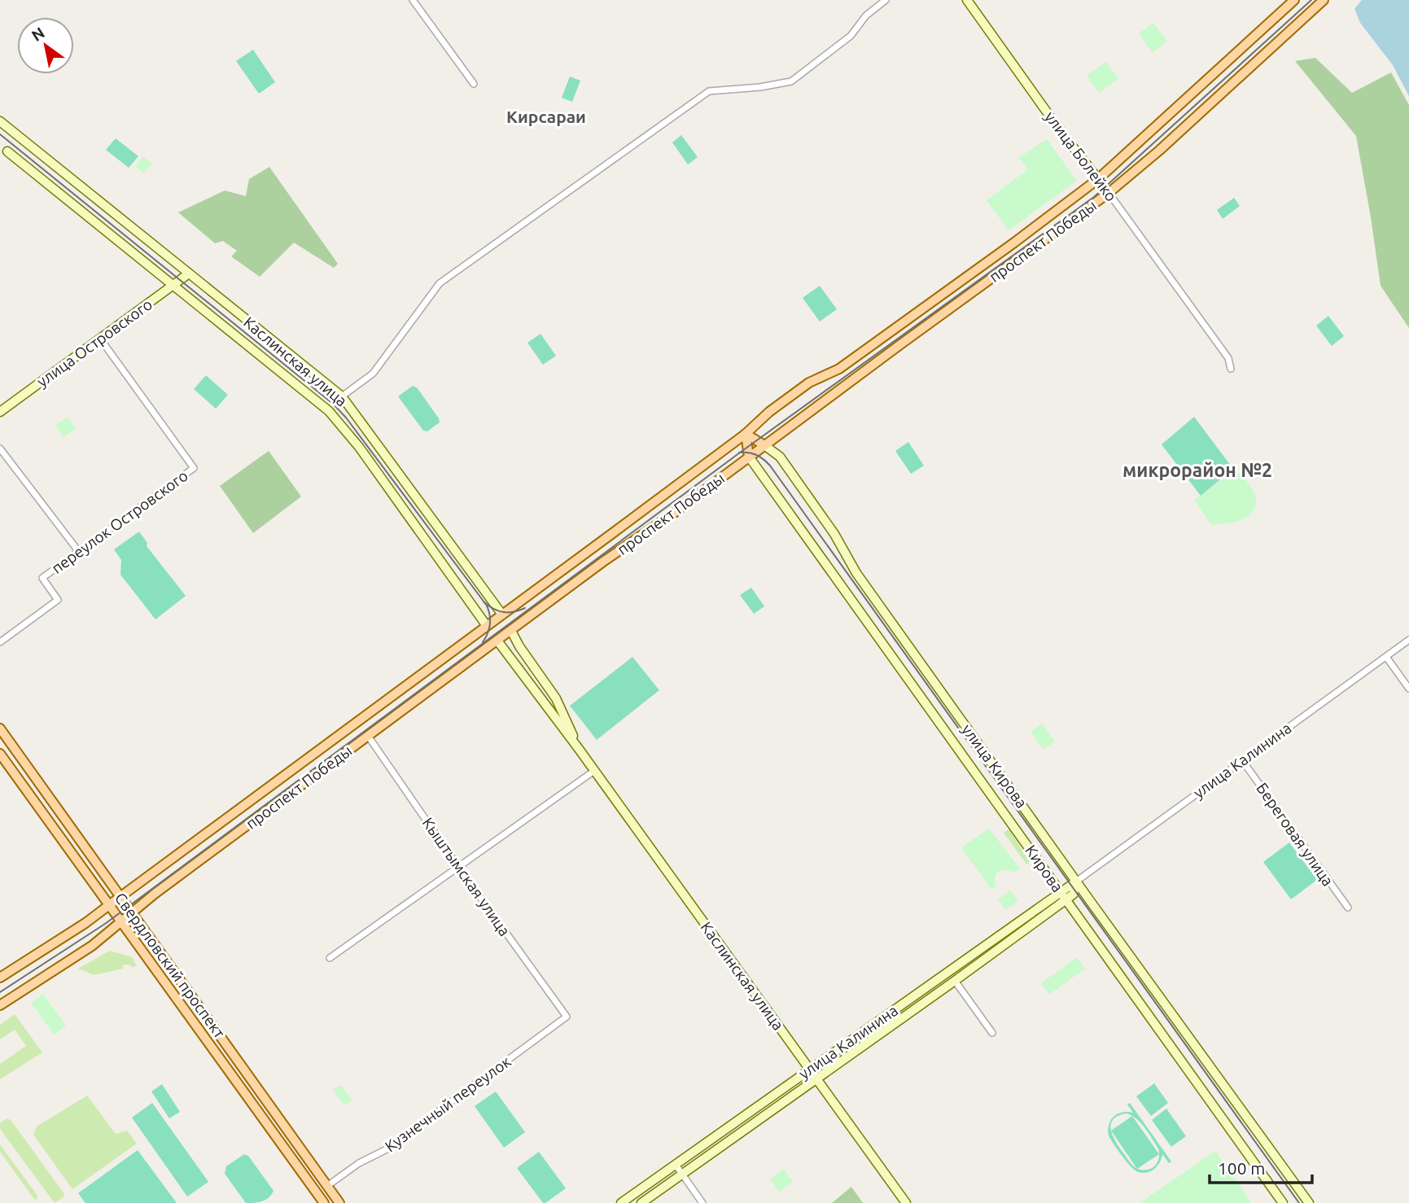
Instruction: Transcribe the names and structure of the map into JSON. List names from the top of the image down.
{
  "streets": {
    "main road": [
      "улица Болейко",
      "проспект Победы",
      "улица Островского",
      "Каслинская улица",
      "улица Калинина",
      "улица Кирова",
      "Кирова",
      "Свердловский проспект"
    ],
    "street": [
      "переулок Островского",
      "Береговая улица",
      "Кыштымская улица",
      "Кузнечный переулок"
    ]
  },
  "crossings": [
    ["улица Болейко", "проспект Победы"],
    ["проспект Победы", "Каслинская улица"],
    ["проспект Победы", "улица Кирова"],
    ["проспект Победы", "Кирова"],
    ["проспект Победы", "Кыштымская улица"],
    ["проспект Победы", "Свердловский проспект"],
    ["улица Островского", "Каслинская улица"],
    ["улица Островского", "переулок Островского"],
    ["Каслинская улица", "улица Калинина"],
    ["улица Калинина", "улица Кирова"],
    ["улица Калинина", "Береговая улица"],
    ["улица Калинина", "Кирова"],
    ["Кыштымская улица", "Кузнечный переулок"],
    ["Свердловский проспект", "Кузнечный переулок"]
  ],
  "districts": ["Кирсараи", "микрорайон №2"],
  "scale_bar": "100 m",
  "north": "top left"
}
